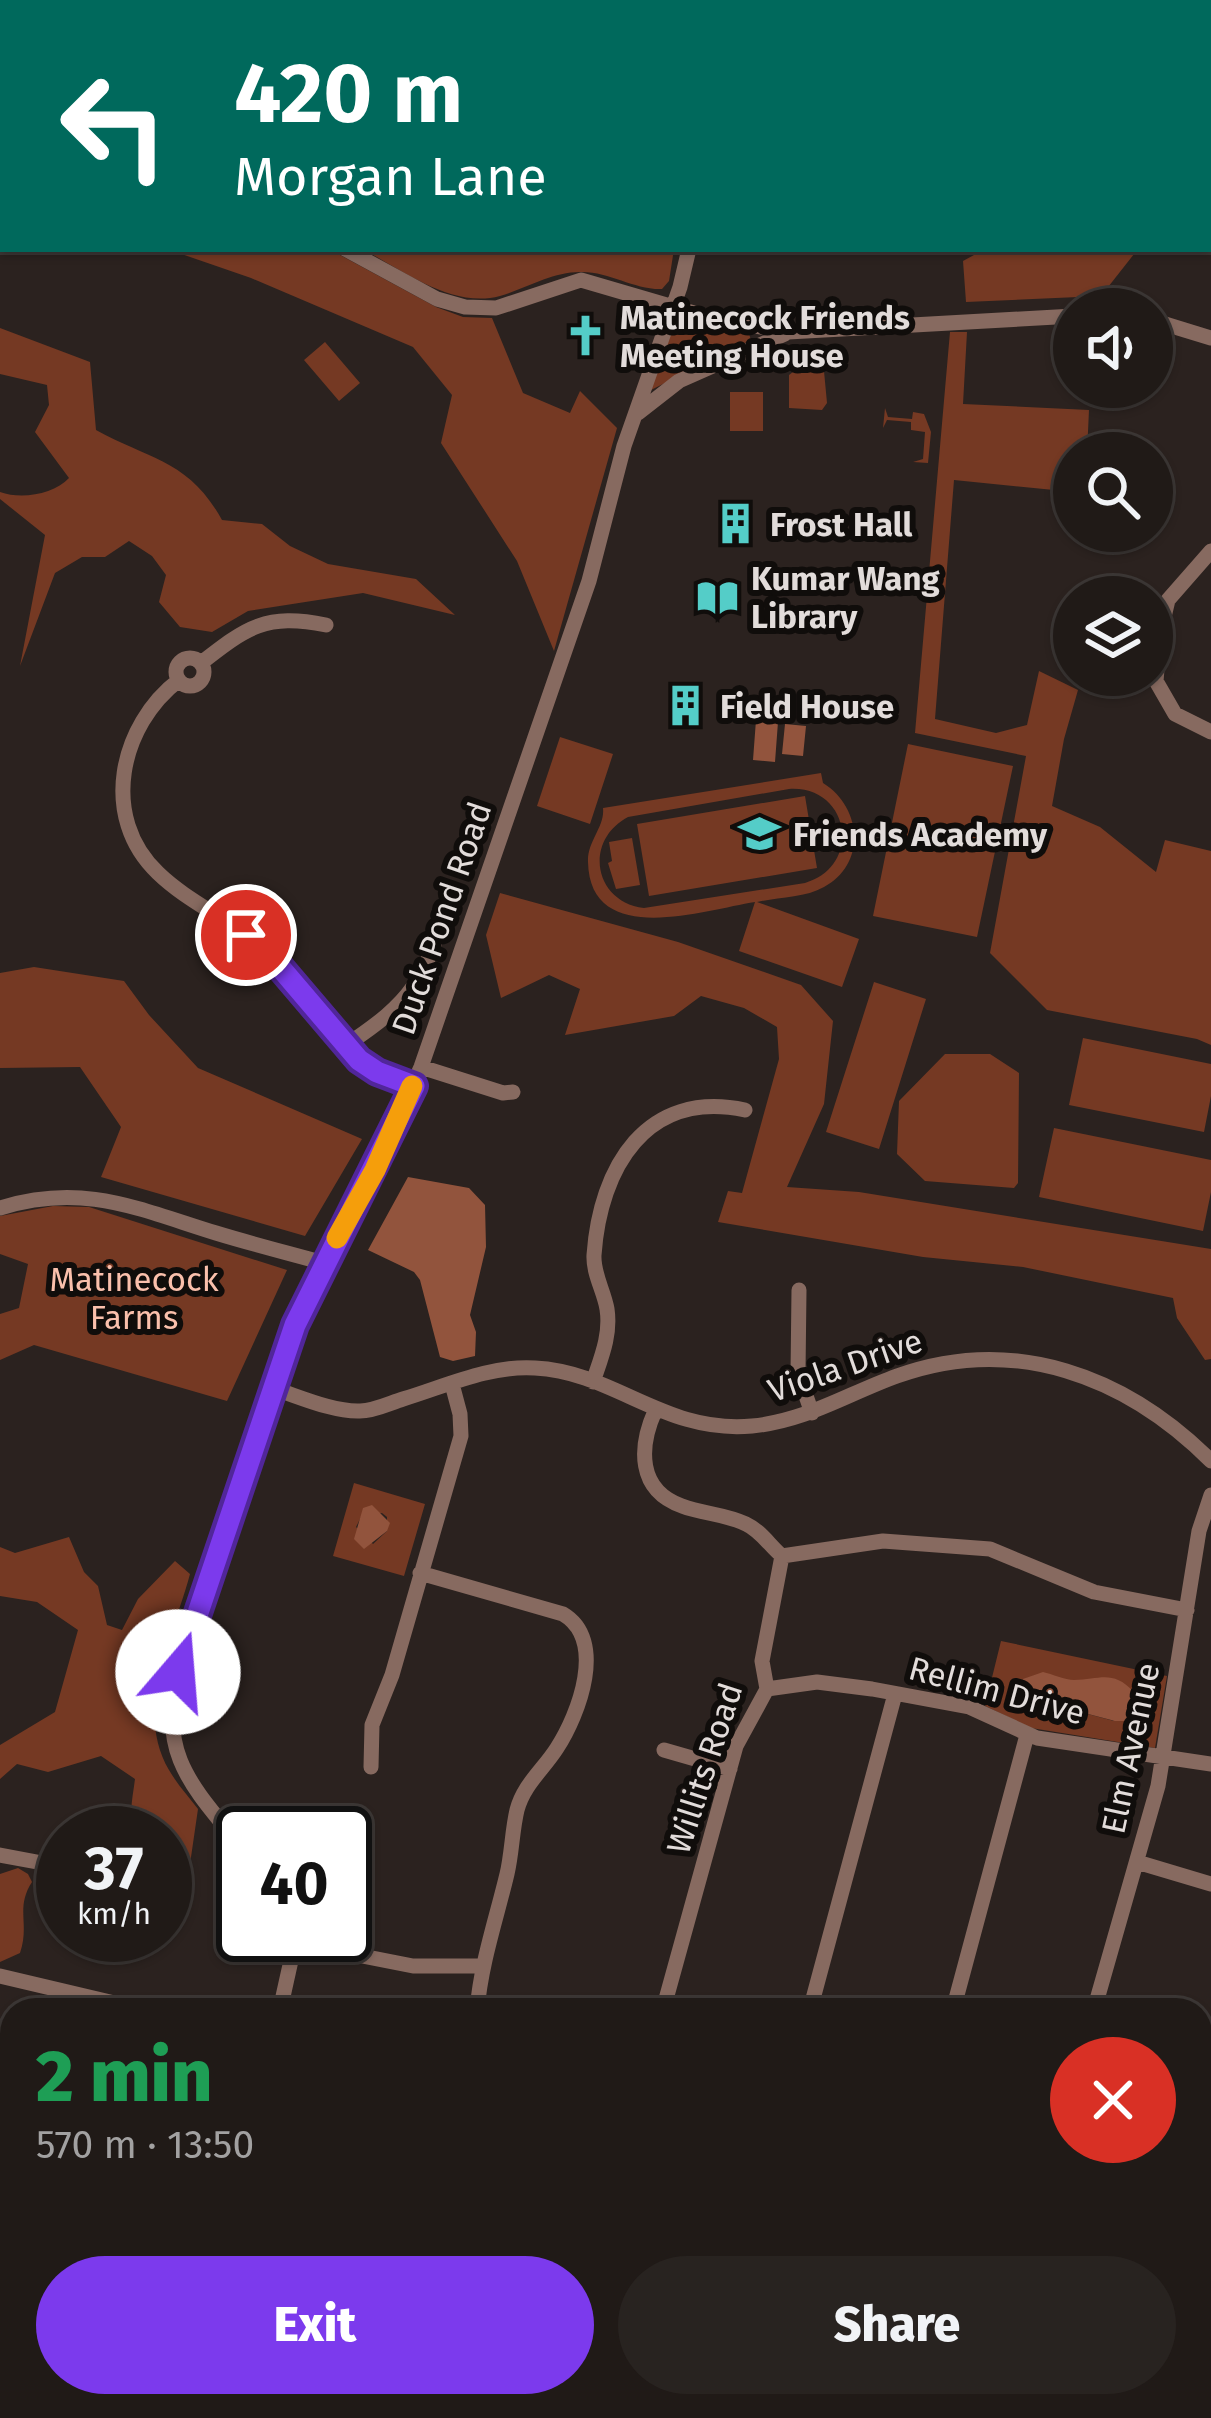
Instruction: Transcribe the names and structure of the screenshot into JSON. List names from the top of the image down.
{
  "streets": {
    "street": [
      "Duck Pond Road",
      "Viola Drive",
      "Rellim Drive",
      "Elm Avenue",
      "Willits Road"
    ]
  },
  "crossings": [
    ["Duck Pond Road", "Viola Drive"],
    ["Rellim Drive", "Elm Avenue"],
    ["Rellim Drive", "Willits Road"]
  ],
  "parks": ["Matinecock Farms"],
  "places": {
    "church": ["Matinecock Friends Meeting House"],
    "building": ["Frost Hall", "Field House"],
    "library": ["Kumar Wang Library"],
    "school or university": ["Friends Academy"]
  },
  "page": {
    "turn": ["420 m", "Morgan Lane"],
    "speed": "37 km/h",
    "limit": "40",
    "heading": ["2 min", "570 m · 13:50"],
    "buttons": ["Exit", "Share"]
  }
}
